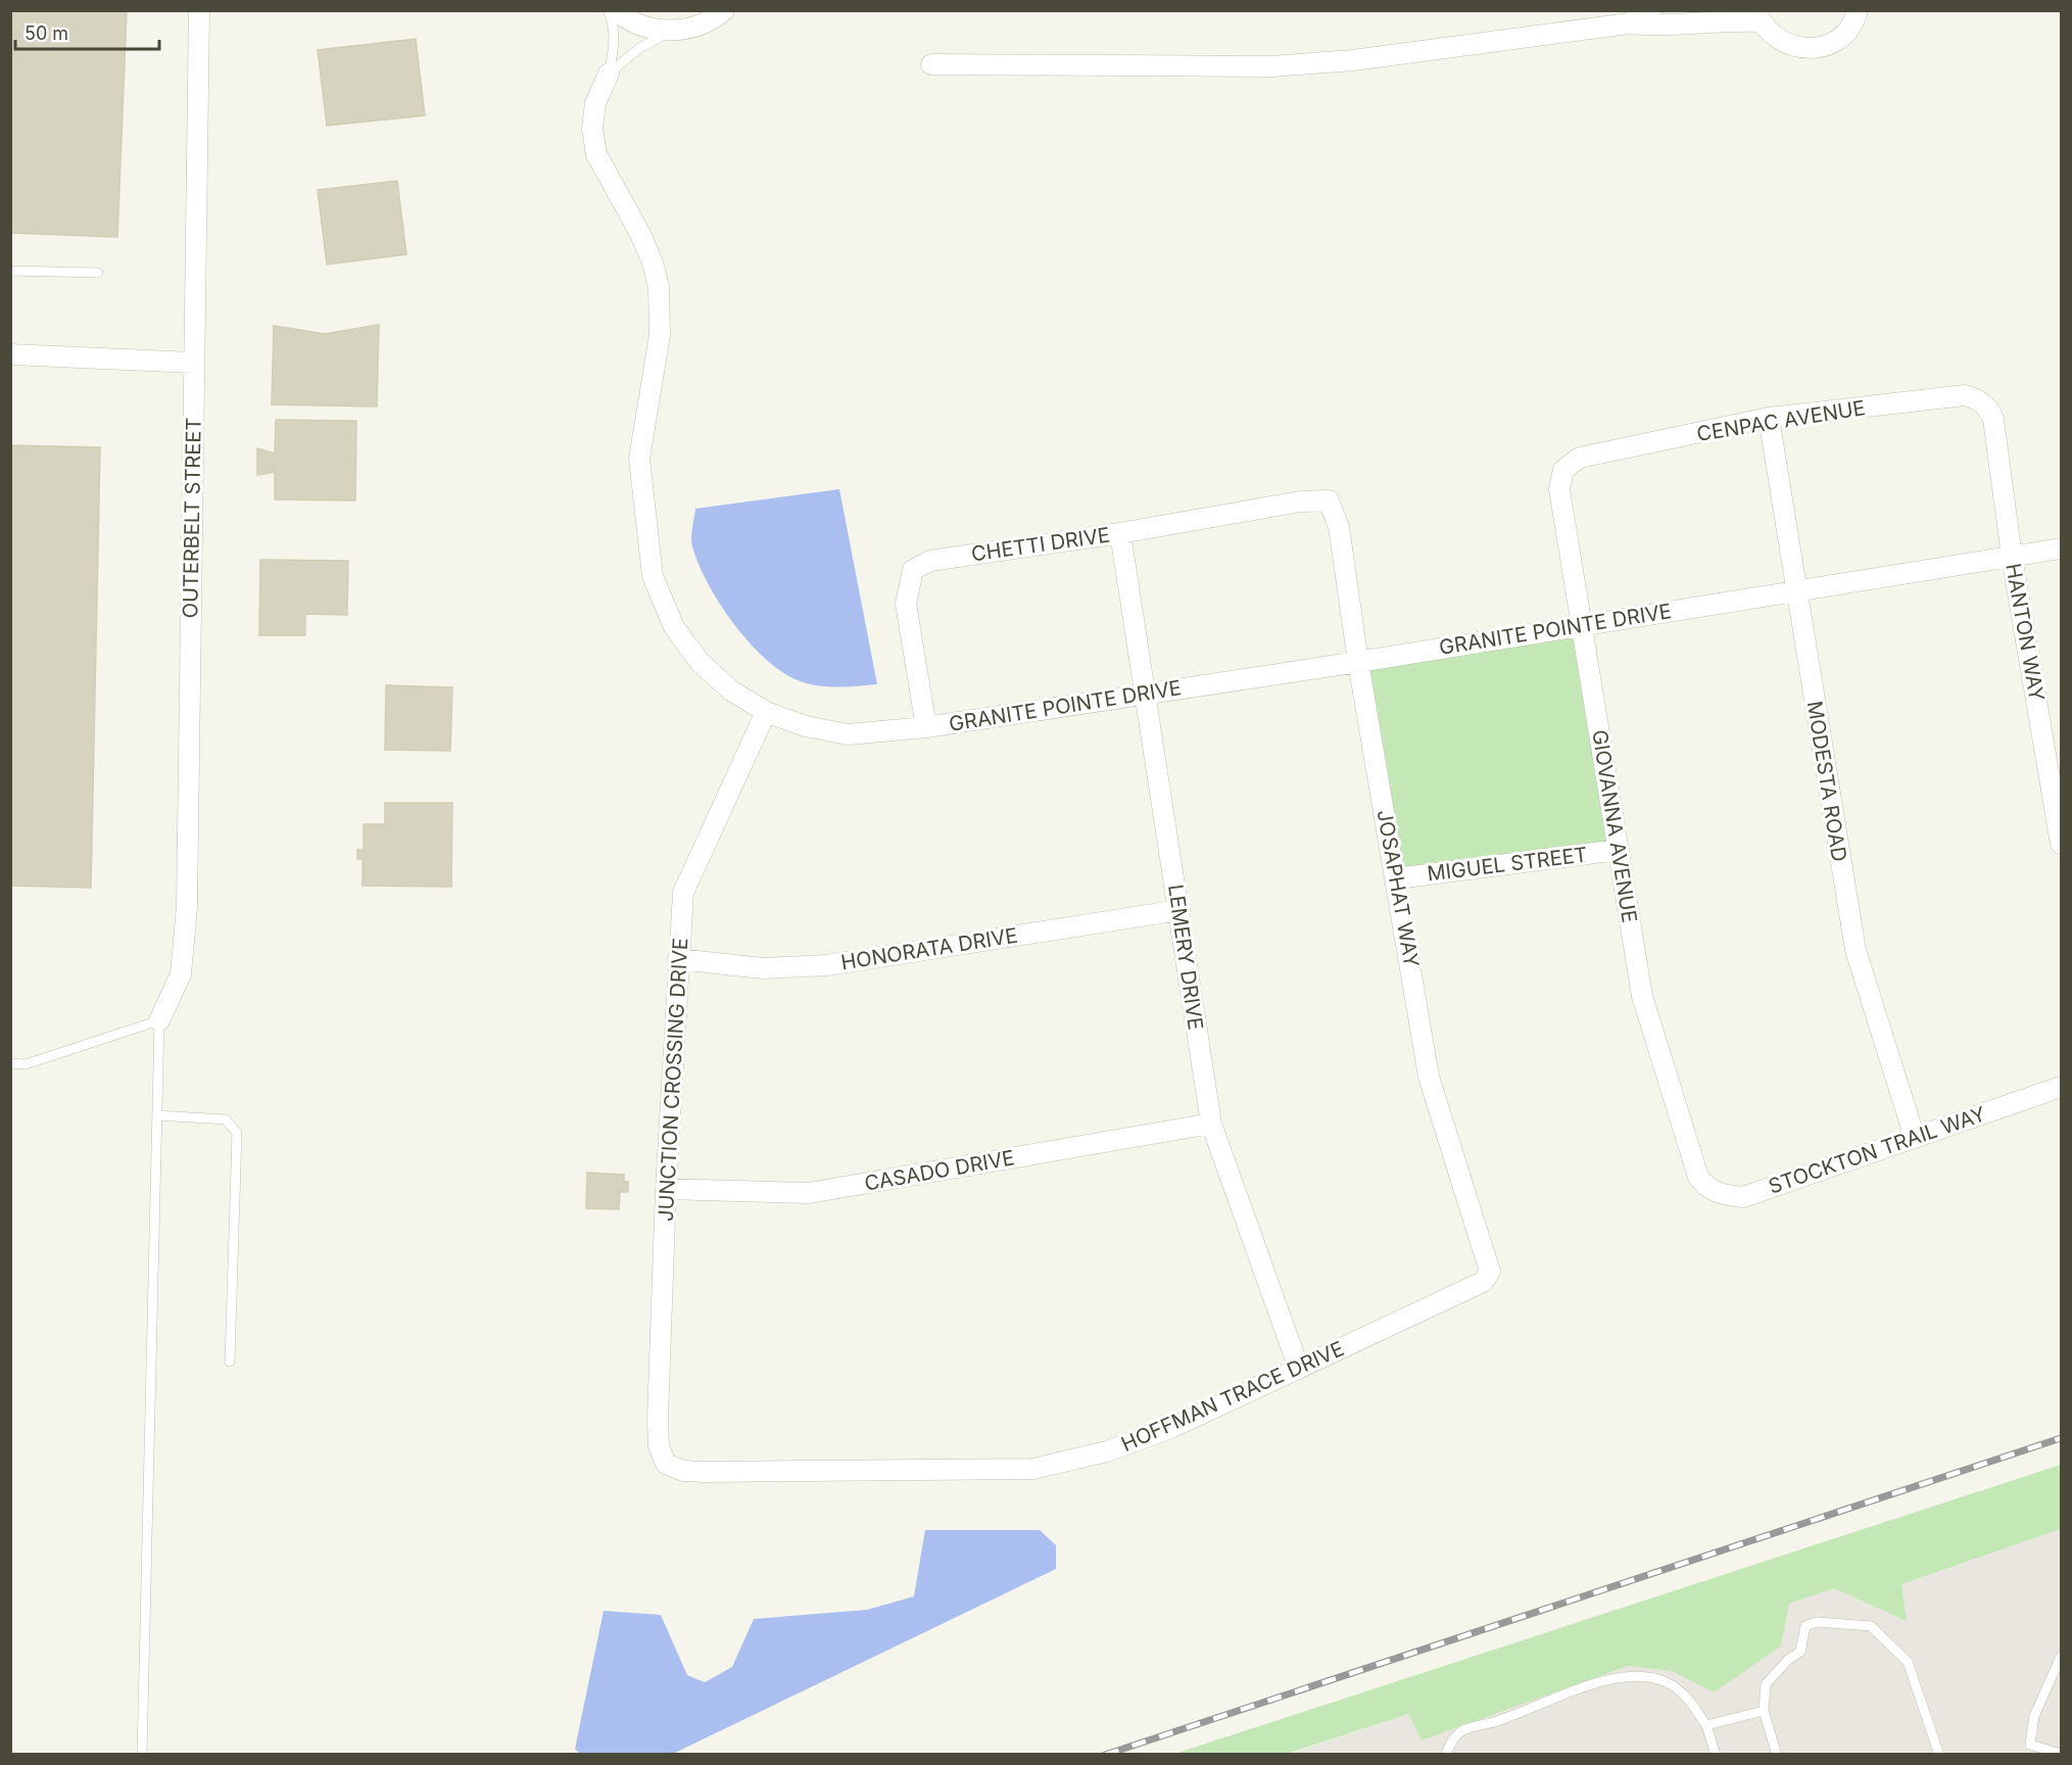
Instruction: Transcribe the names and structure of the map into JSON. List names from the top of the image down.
{
  "streets": {
    "street": [
      "CENPAC AVENUE",
      "OUTERBELT STREET",
      "CHETTI DRIVE",
      "GRANITE POINTE DRIVE",
      "HANTON WAY",
      "MODESTA ROAD",
      "GIOVANNA AVENUE",
      "MIGUEL STREET",
      "JOSAPHAT WAY",
      "HONORATA DRIVE",
      "LEMERY DRIVE",
      "JUNCTION CROSSING DRIVE",
      "STOCKTON TRAIL WAY",
      "CASADO DRIVE",
      "HOFFMAN TRACE DRIVE"
    ]
  },
  "crossings": [
    ["CENPAC AVENUE", "HANTON WAY"],
    ["CENPAC AVENUE", "MODESTA ROAD"],
    ["CENPAC AVENUE", "GIOVANNA AVENUE"],
    ["CHETTI DRIVE", "GRANITE POINTE DRIVE"],
    ["CHETTI DRIVE", "JOSAPHAT WAY"],
    ["CHETTI DRIVE", "LEMERY DRIVE"],
    ["GRANITE POINTE DRIVE", "HANTON WAY"],
    ["GRANITE POINTE DRIVE", "MODESTA ROAD"],
    ["GRANITE POINTE DRIVE", "GIOVANNA AVENUE"],
    ["GRANITE POINTE DRIVE", "JOSAPHAT WAY"],
    ["GRANITE POINTE DRIVE", "LEMERY DRIVE"],
    ["GRANITE POINTE DRIVE", "JUNCTION CROSSING DRIVE"],
    ["MODESTA ROAD", "STOCKTON TRAIL WAY"],
    ["GIOVANNA AVENUE", "MIGUEL STREET"],
    ["GIOVANNA AVENUE", "STOCKTON TRAIL WAY"],
    ["MIGUEL STREET", "JOSAPHAT WAY"],
    ["JOSAPHAT WAY", "HOFFMAN TRACE DRIVE"],
    ["HONORATA DRIVE", "LEMERY DRIVE"],
    ["HONORATA DRIVE", "JUNCTION CROSSING DRIVE"],
    ["LEMERY DRIVE", "CASADO DRIVE"],
    ["LEMERY DRIVE", "HOFFMAN TRACE DRIVE"],
    ["JUNCTION CROSSING DRIVE", "CASADO DRIVE"],
    ["JUNCTION CROSSING DRIVE", "HOFFMAN TRACE DRIVE"]
  ],
  "scale_bar": "50 m"
}
